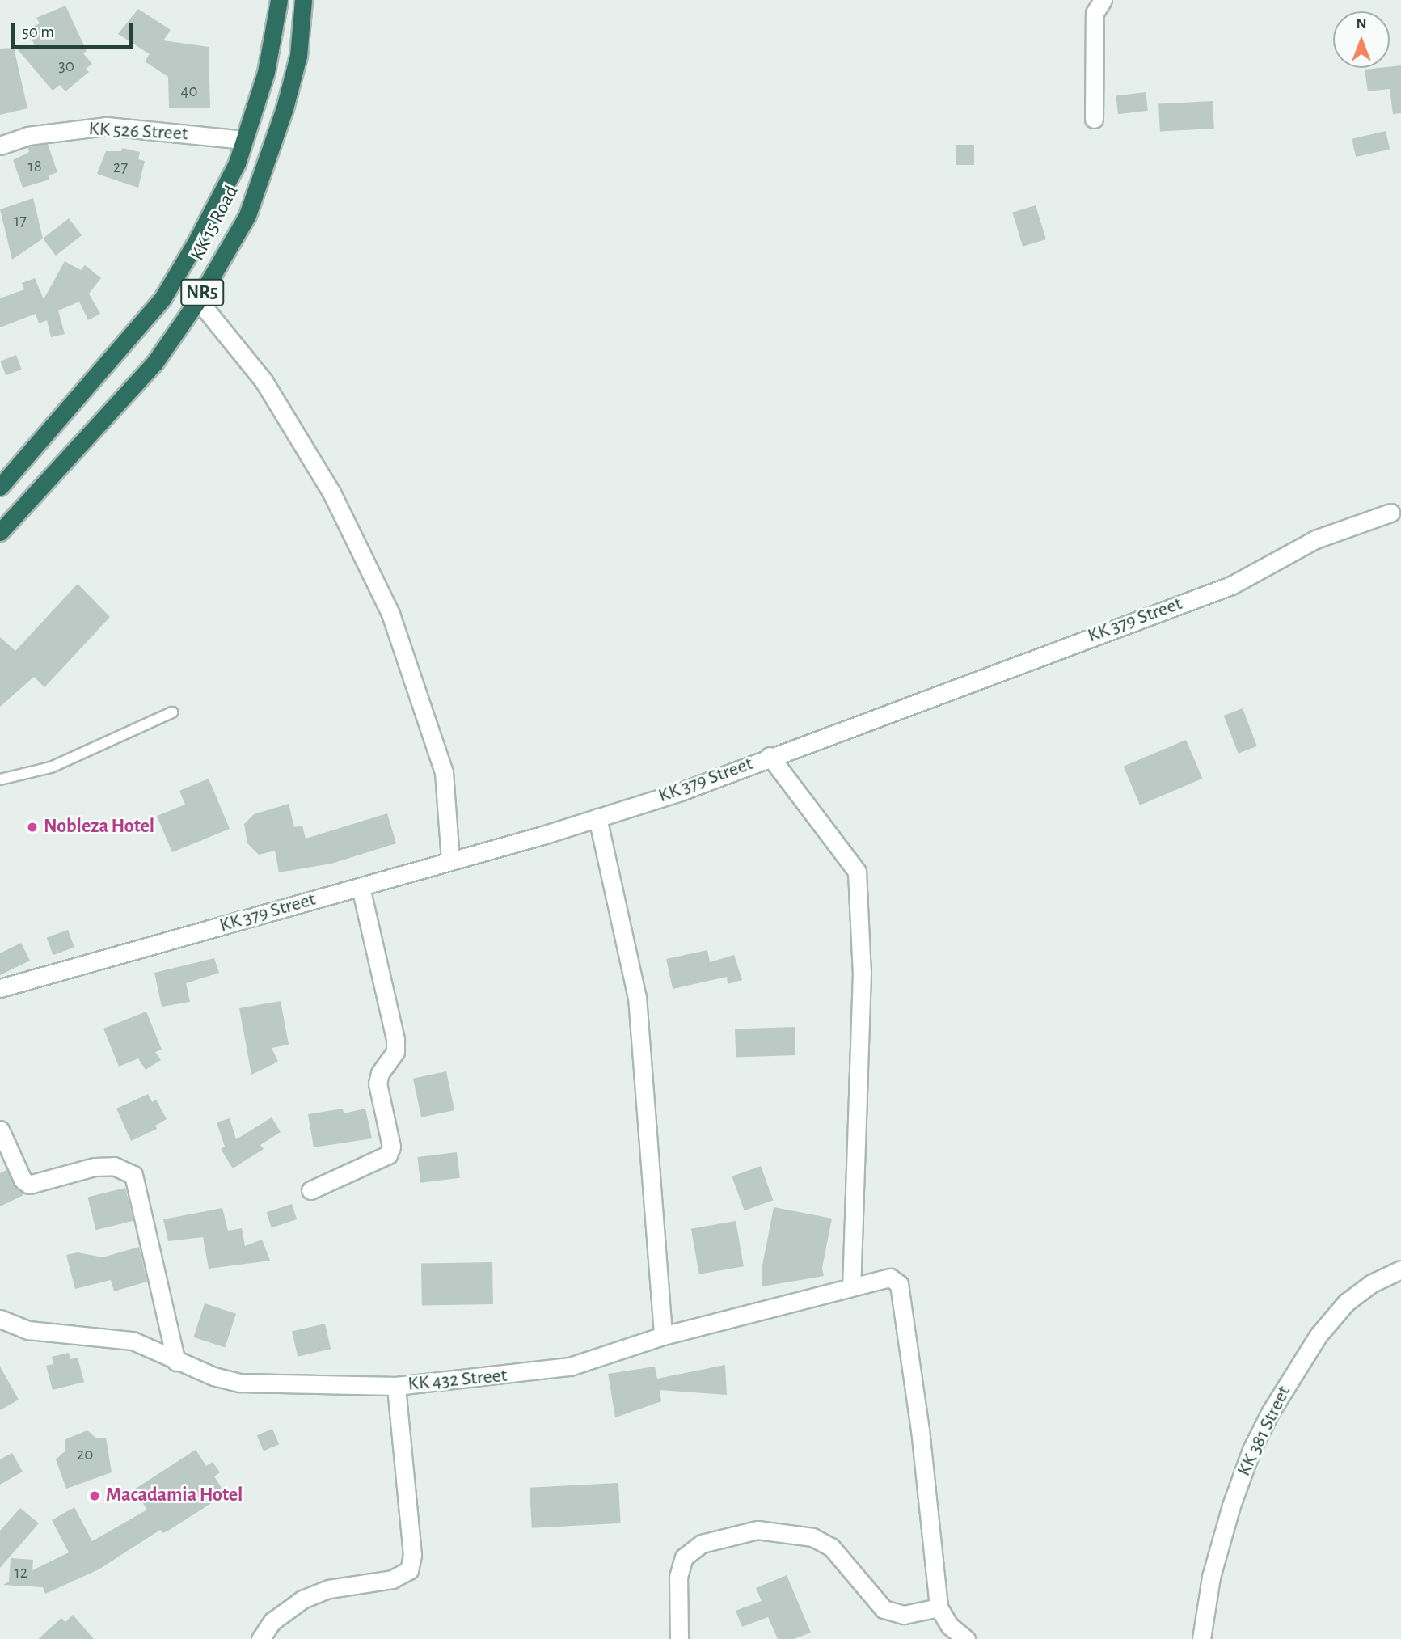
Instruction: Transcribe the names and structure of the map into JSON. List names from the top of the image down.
{
  "streets": {
    "highway": ["KK 15 Road", "NR5"],
    "street": [
      "KK 526 Street",
      "KK 379 Street",
      "KK 432 Street",
      "KK 381 Street"
    ]
  },
  "crossings": [
    ["KK 526 Street", "KK 15 Road"]
  ],
  "places": ["Nobleza Hotel", "Macadamia Hotel"],
  "house_numbers": [
    "30",
    "40",
    "18",
    "27",
    "17",
    "20",
    "12"
  ],
  "scale_bar": "50 m",
  "north": "top"
}
